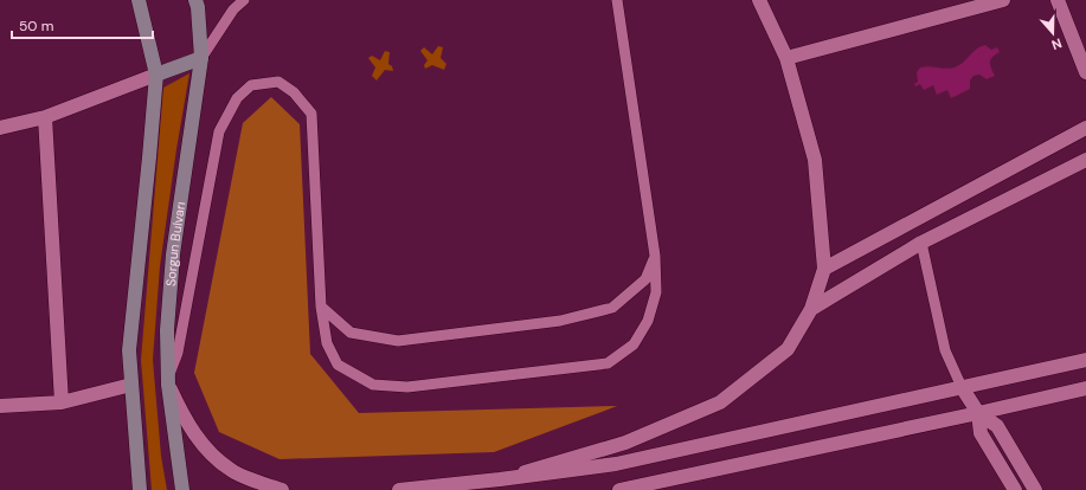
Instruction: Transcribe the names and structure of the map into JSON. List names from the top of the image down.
{
  "streets": {
    "main road": ["Sorgun Bulvarı"]
  },
  "scale_bar": "50 m",
  "north": "bottom"
}
